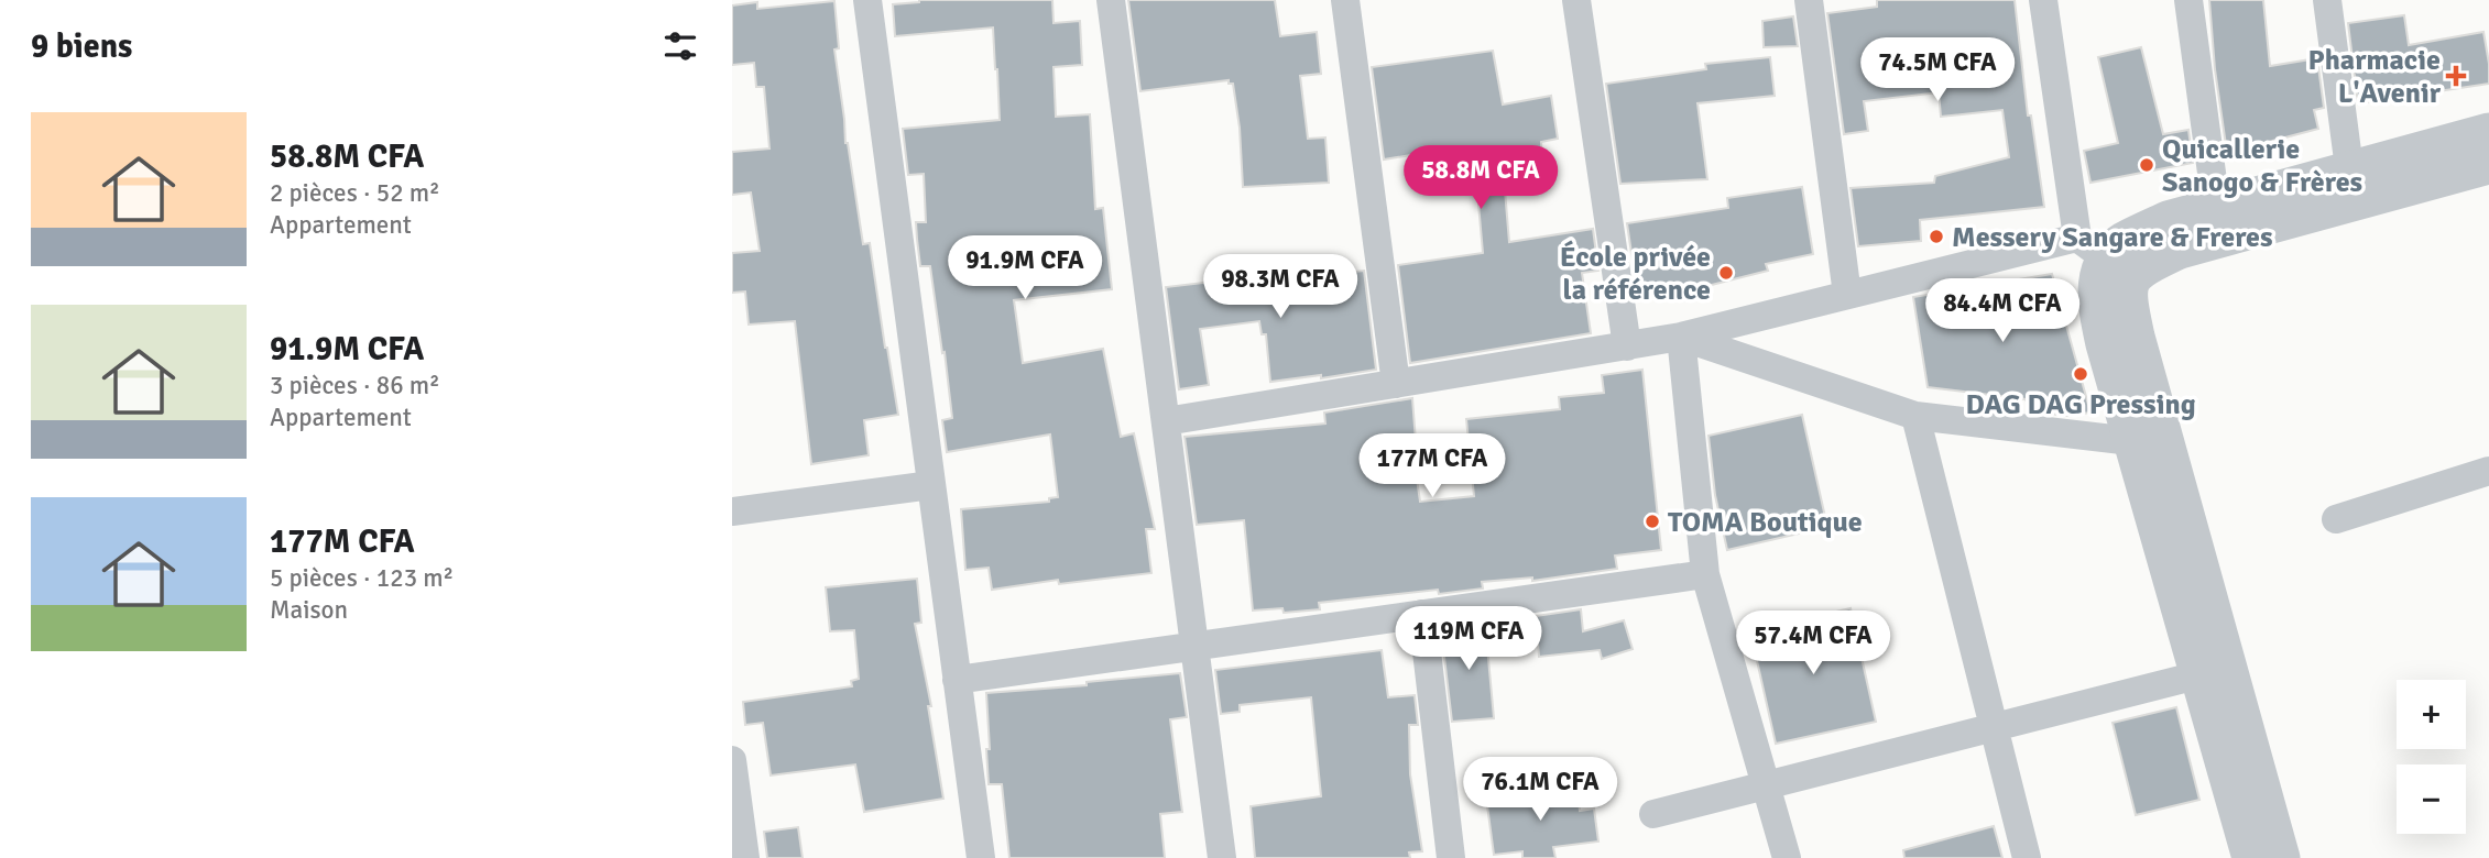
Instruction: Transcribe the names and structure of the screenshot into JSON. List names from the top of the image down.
{
  "places": {
    "health": ["Pharmacie L'Avenir"],
    "other": [
      "Quicallerie Sanogo & Frères",
      "Messery Sangare & Freres",
      "École privée la référence",
      "DAG DAG Pressing",
      "TOMA Boutique"
    ]
  },
  "page": {
    "heading": "9 biens",
    "price": [
      "74.5M CFA",
      "58.8M CFA",
      "91.9M CFA",
      "98.3M CFA",
      "84.4M CFA",
      "177M CFA",
      "119M CFA",
      "57.4M CFA",
      "76.1M CFA"
    ],
    "list": [
      {
        "name": "58.8M CFA",
        "note": "2 pièces · 52 m² · Appartement"
      },
      {
        "name": "91.9M CFA",
        "note": "3 pièces · 86 m² · Appartement"
      },
      {
        "name": "177M CFA",
        "note": "5 pièces · 123 m² · Maison"
      }
    ],
    "map_buttons": ["+", "−"]
  }
}
